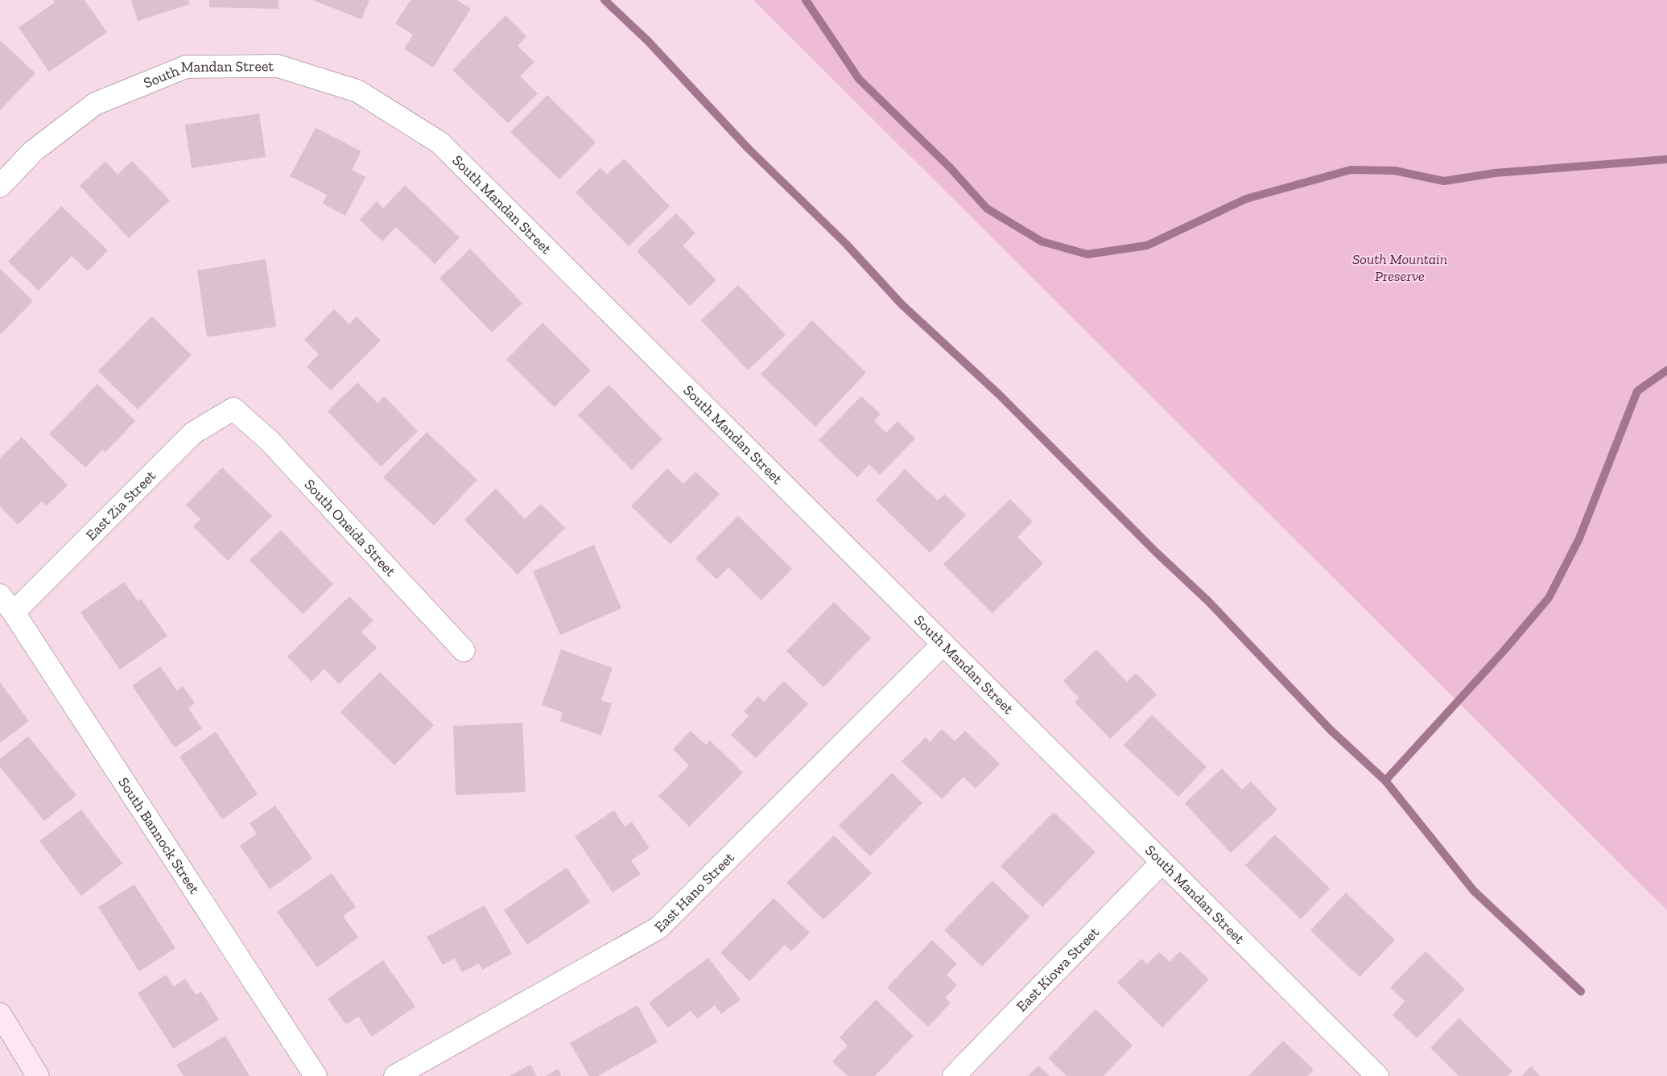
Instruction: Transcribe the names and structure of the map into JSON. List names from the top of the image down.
{
  "streets": {
    "street": [
      "South Mandan Street",
      "East Zia Street",
      "South Oneida Street",
      "South Bannock Street",
      "East Hano Street",
      "East Kiowa Street"
    ]
  },
  "crossings": [
    ["South Mandan Street", "East Hano Street"],
    ["South Mandan Street", "East Kiowa Street"],
    ["East Zia Street", "South Oneida Street"],
    ["East Zia Street", "South Bannock Street"]
  ],
  "parks": ["South Mountain Preserve"]
}
